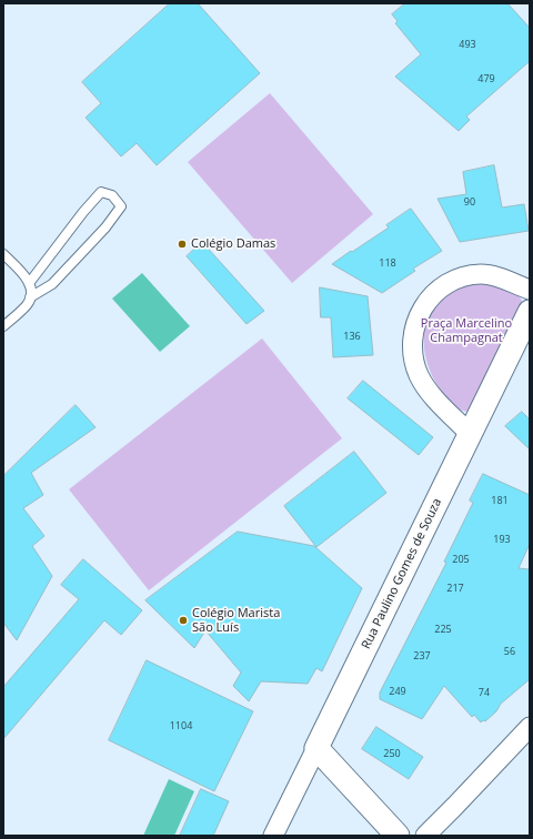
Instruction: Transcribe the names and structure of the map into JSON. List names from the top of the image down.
{
  "streets": {
    "street": ["Rua Paulino Gomes de Souza"]
  },
  "parks": ["Praça Marcelino Champagnat"],
  "places": ["Colégio Damas", "Colégio Marista São Luís"],
  "house_numbers": [
    "493",
    "479",
    "90",
    "118",
    "136",
    "181",
    "193",
    "205",
    "217",
    "225",
    "56",
    "237",
    "249",
    "74",
    "1104",
    "250"
  ]
}
